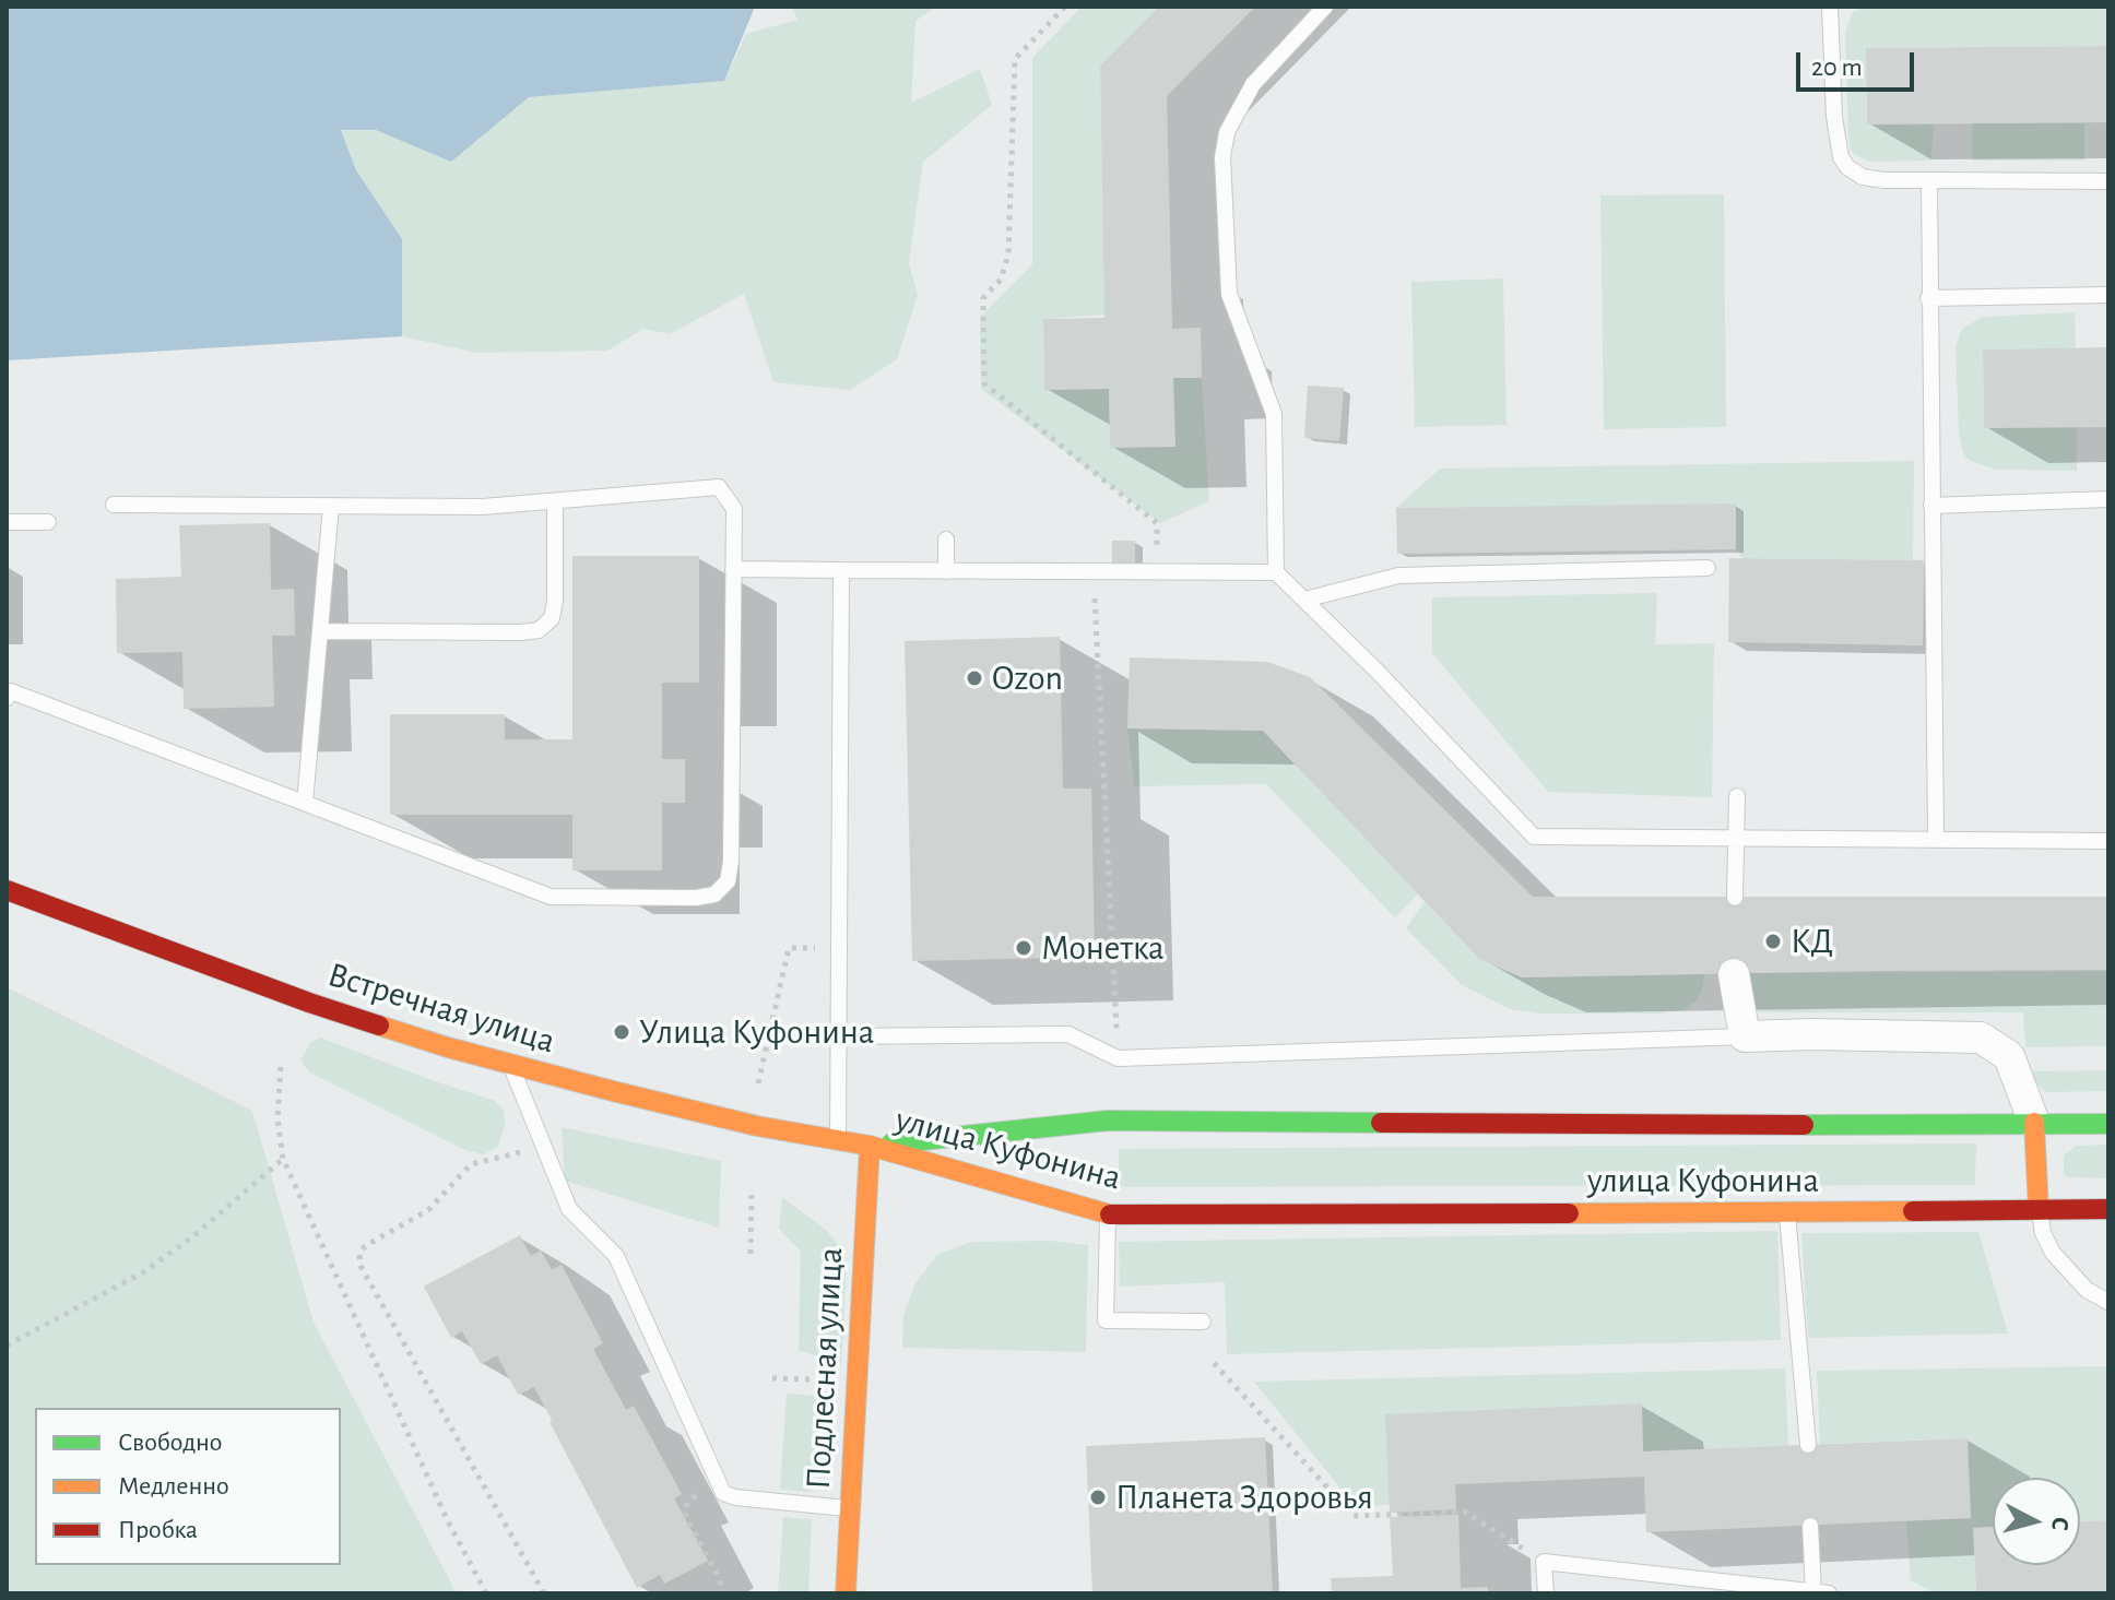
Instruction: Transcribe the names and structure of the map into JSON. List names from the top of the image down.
{
  "streets": {
    "main road": ["Встречная улица", "улица Куфонина", "Подлесная улица"]
  },
  "crossings": [
    ["Встречная улица", "улица Куфонина"],
    ["Встречная улица", "Подлесная улица"],
    ["улица Куфонина", "Подлесная улица"]
  ],
  "places": [
    "Ozon",
    "КД",
    "Монетка",
    "Улица Куфонина",
    "Планета Здоровья"
  ],
  "legend": ["Свободно", "Медленно", "Пробка"],
  "scale_bar": "20 m",
  "north": "right"
}
